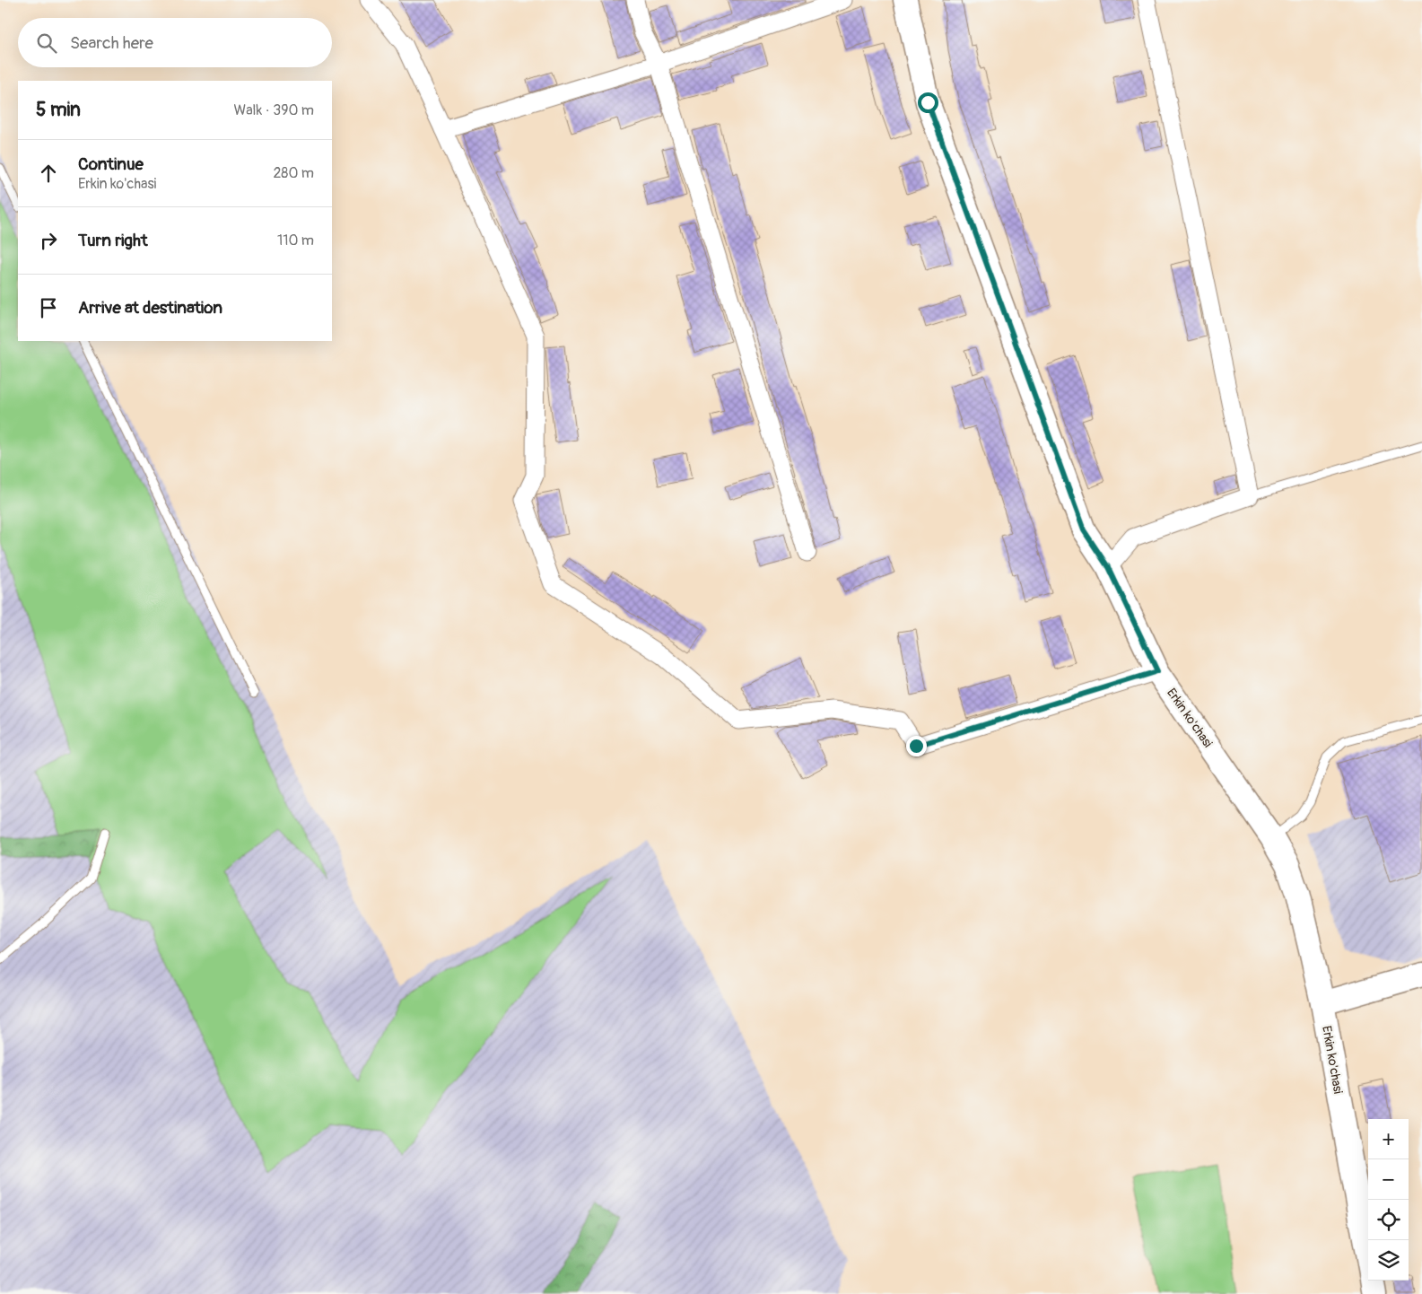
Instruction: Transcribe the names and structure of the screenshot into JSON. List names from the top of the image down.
{
  "streets": {
    "main road": ["Erkin ko'chasi"]
  },
  "page": {
    "search": "Search here",
    "heading": ["5 min", "Walk · 390 m"],
    "list": [
      ["Continue", "Erkin ko'chasi", "280 m"],
      ["Turn right", "110 m"],
      "Arrive at destination"
    ],
    "map_buttons": ["+", "−"]
  }
}
